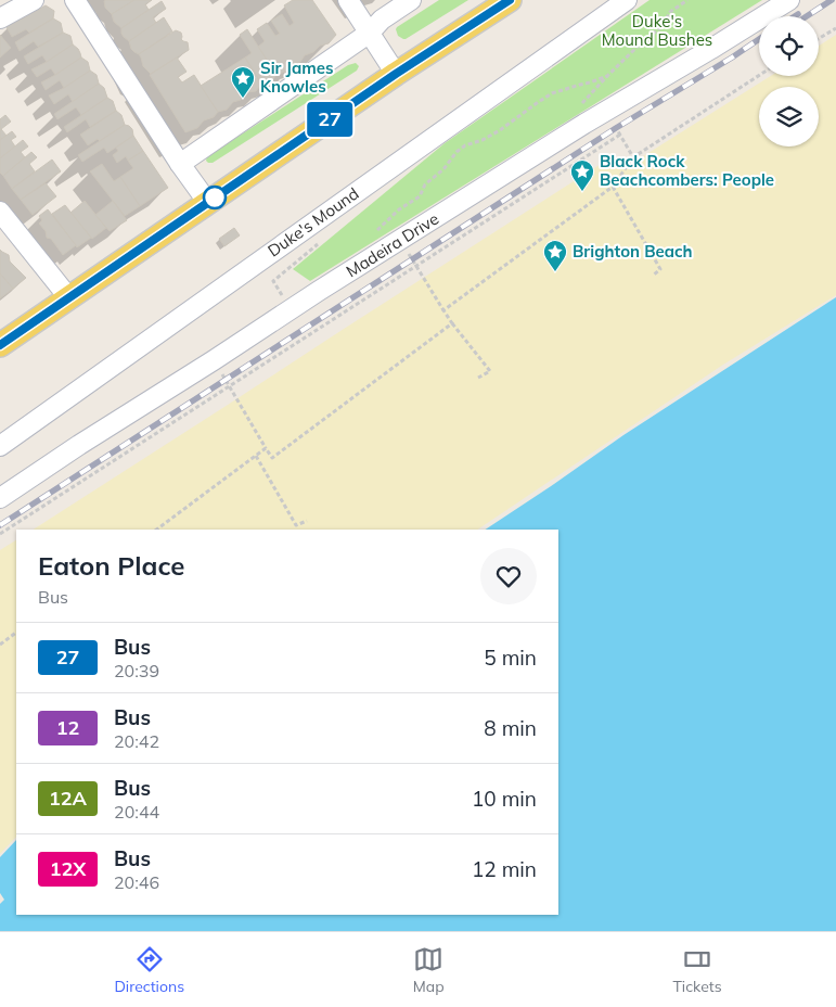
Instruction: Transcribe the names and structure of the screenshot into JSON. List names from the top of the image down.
{
  "streets": {
    "street": ["Duke's Mound", "Madeira Drive"]
  },
  "parks": ["Duke's Mound Bushes"],
  "places": {
    "place": ["Sir James Knowles", "Black Rock Beachcombers: People", "Brighton Beach"]
  },
  "lines": ["bus line 27"],
  "page": {
    "on_map": "27",
    "heading": ["Eaton Place", "Bus"],
    "list": [
      {
        "mark": "27",
        "name": "Bus",
        "note": "20:39",
        "value": "5 min"
      },
      {
        "mark": "12",
        "name": "Bus",
        "note": "20:42",
        "value": "8 min"
      },
      {
        "mark": "12A",
        "name": "Bus",
        "note": "20:44",
        "value": "10 min"
      },
      {
        "mark": "12X",
        "name": "Bus",
        "note": "20:46",
        "value": "12 min"
      }
    ],
    "tabs": ["Directions", "Map", "Tickets"]
  }
}
